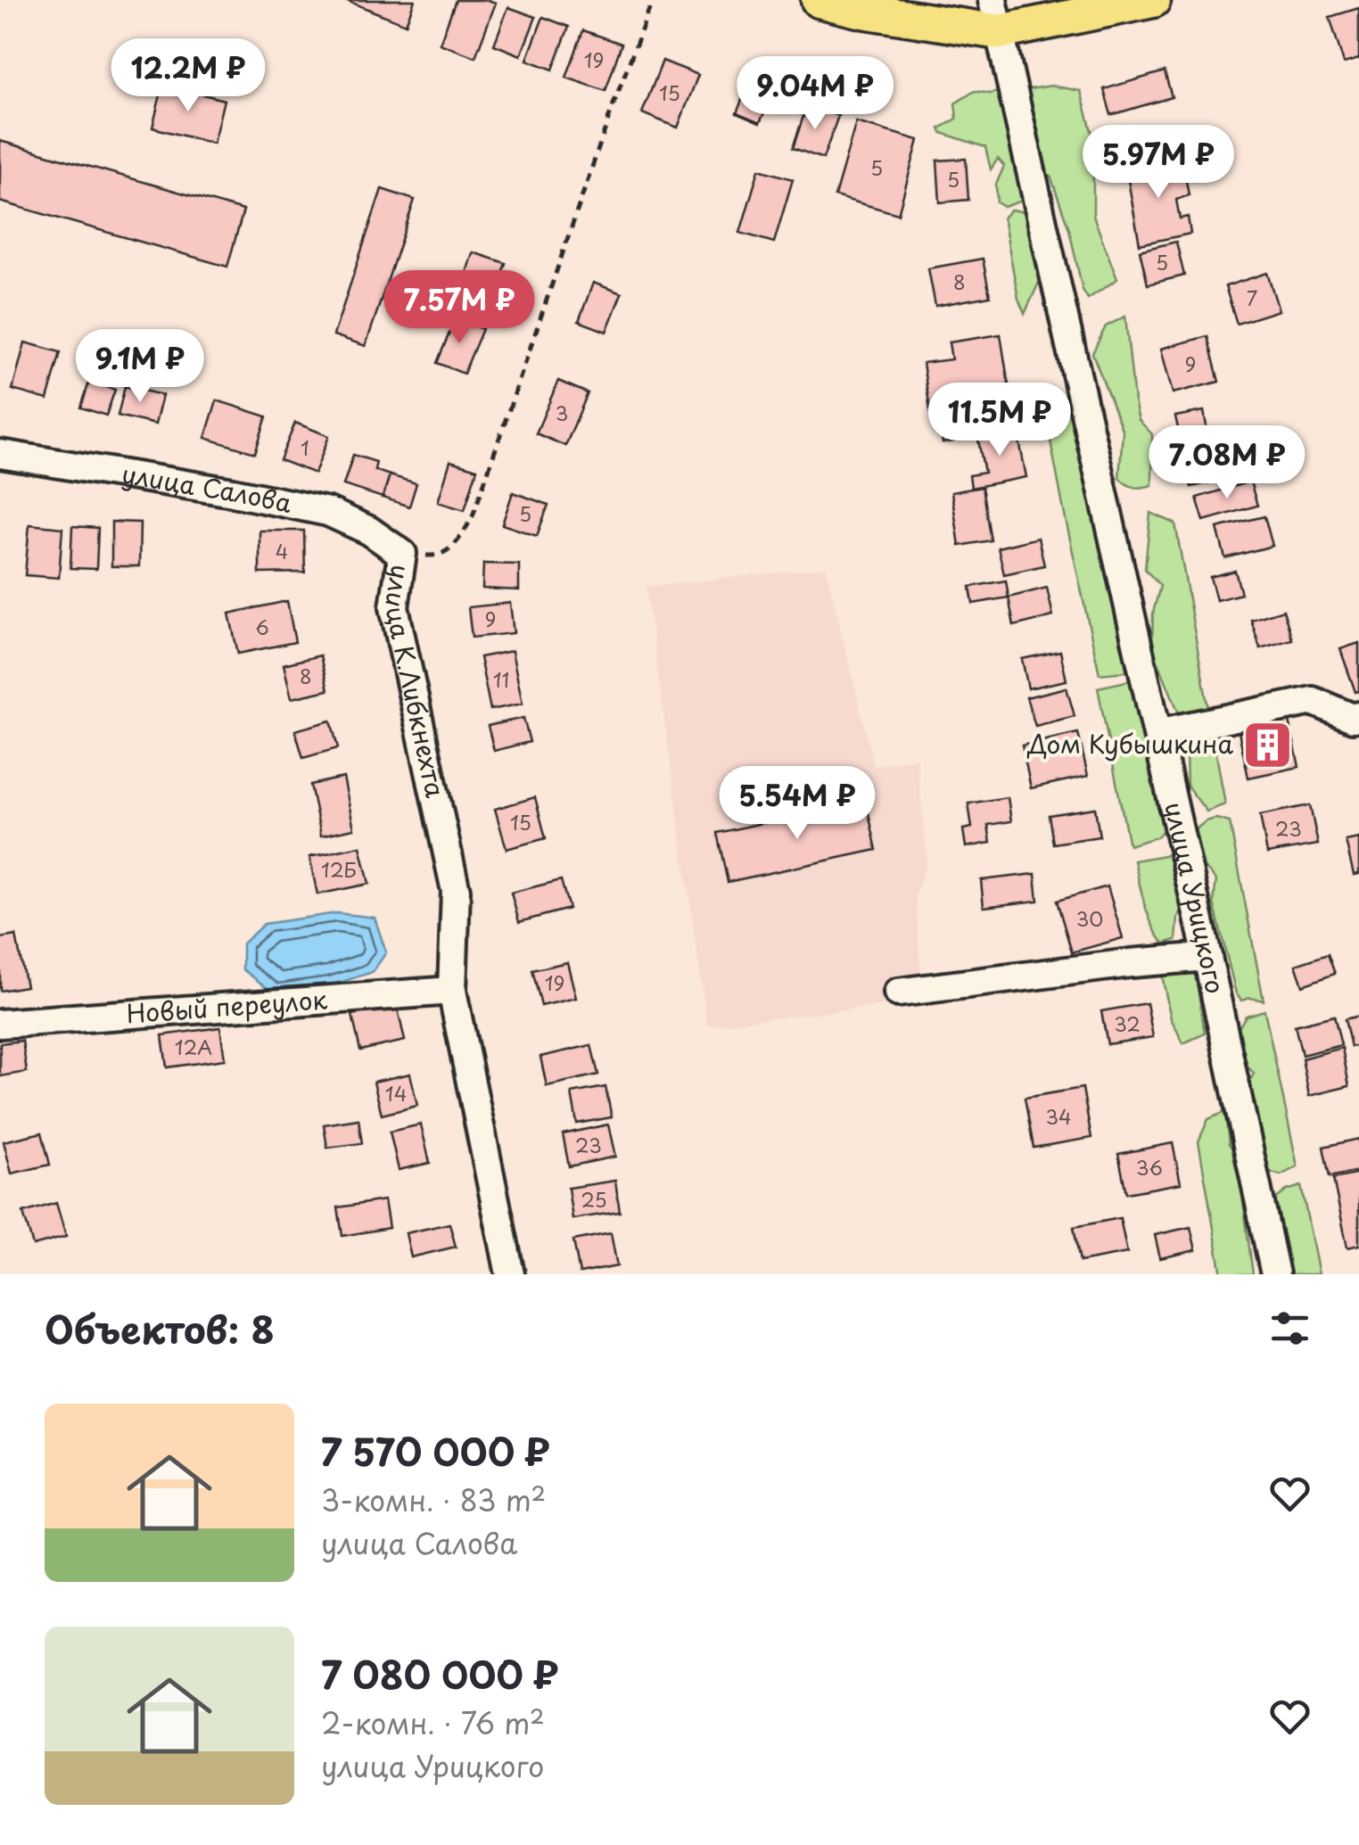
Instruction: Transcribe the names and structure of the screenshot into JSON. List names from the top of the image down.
{
  "streets": {
    "street": [
      "улица Салова",
      "улица К.Либкнехта",
      "улица Урицкого",
      "Новый переулок"
    ]
  },
  "crossings": [
    ["улица Салова", "улица К.Либкнехта"],
    ["улица К.Либкнехта", "Новый переулок"]
  ],
  "places": {
    "building": ["Дом Кубышкина"]
  },
  "house_numbers": [
    "19",
    "15",
    "5",
    "5",
    "5",
    "8",
    "7",
    "9",
    "3",
    "1",
    "5",
    "4",
    "9",
    "6",
    "8",
    "11",
    "15",
    "23",
    "12Б",
    "30",
    "19",
    "32",
    "12А",
    "14",
    "34",
    "23",
    "36",
    "25"
  ],
  "page": {
    "price": [
      "12.2M ₽",
      "9.04M ₽",
      "5.97M ₽",
      "7.57M ₽",
      "9.1M ₽",
      "11.5M ₽",
      "7.08M ₽",
      "5.54M ₽"
    ],
    "heading": "Объектов: 8",
    "list": [
      {
        "name": "7 570 000 ₽",
        "note": "3-комн. · 83 m² · улица Салова"
      },
      {
        "name": "7 080 000 ₽",
        "note": "2-комн. · 76 m² · улица Урицкого"
      }
    ]
  }
}
